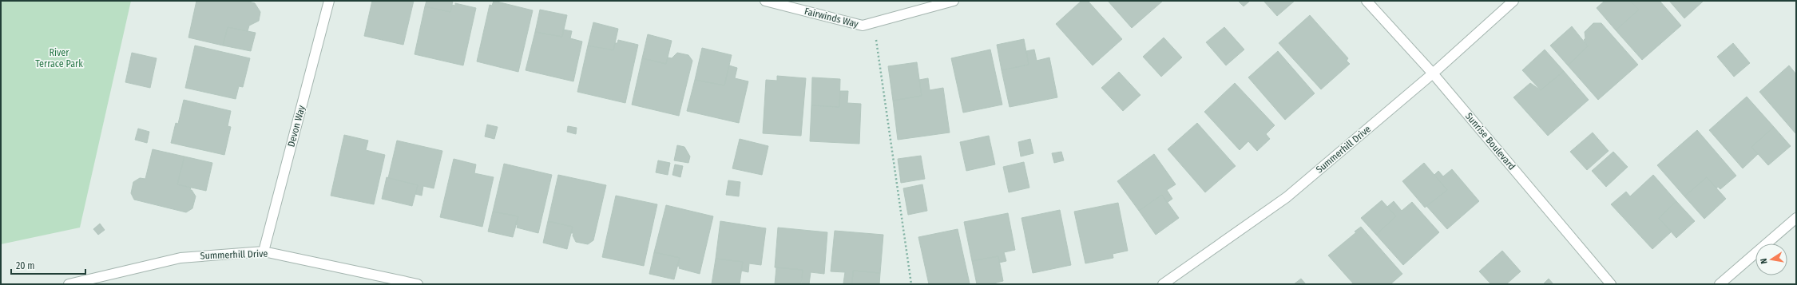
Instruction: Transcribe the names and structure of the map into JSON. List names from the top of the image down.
{
  "streets": {
    "street": [
      "Fairwinds Way",
      "Devon Way",
      "Sunrise Boulevard",
      "Summerhill Drive"
    ]
  },
  "crossings": [
    ["Devon Way", "Summerhill Drive"],
    ["Sunrise Boulevard", "Summerhill Drive"]
  ],
  "parks": ["River Terrace Park"],
  "scale_bar": "20 m",
  "north": "left"
}
